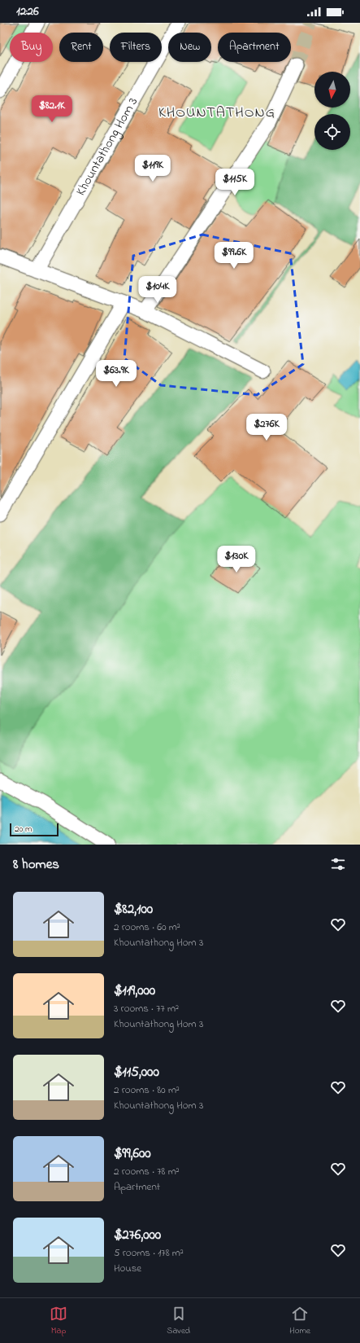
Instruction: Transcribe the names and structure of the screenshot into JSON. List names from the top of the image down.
{
  "streets": {
    "street": ["Khountathong Hom 3"]
  },
  "districts": ["KHOUNTATHONG"],
  "scale_bar": "20 m",
  "north": "bottom",
  "page": {
    "status": "12:26",
    "chip": [
      "Buy",
      "Rent",
      "Filters",
      "New",
      "Apartment"
    ],
    "price": [
      "$82.1K",
      "$119K",
      "$115K",
      "$99.6K",
      "$104K",
      "$63.9K",
      "$276K",
      "$130K"
    ],
    "scale": "20 m",
    "heading": "8 homes",
    "list": [
      {
        "name": "$82,100",
        "note": "2 rooms · 60 m² · Khountathong Hom 3"
      },
      {
        "name": "$119,000",
        "note": "3 rooms · 77 m² · Khountathong Hom 3"
      },
      {
        "name": "$115,000",
        "note": "2 rooms · 80 m² · Khountathong Hom 3"
      },
      {
        "name": "$99,600",
        "note": "2 rooms · 78 m² · Apartment"
      },
      {
        "name": "$276,000",
        "note": "5 rooms · 178 m² · House"
      }
    ],
    "tabs": ["Map", "Saved", "Home"]
  }
}
